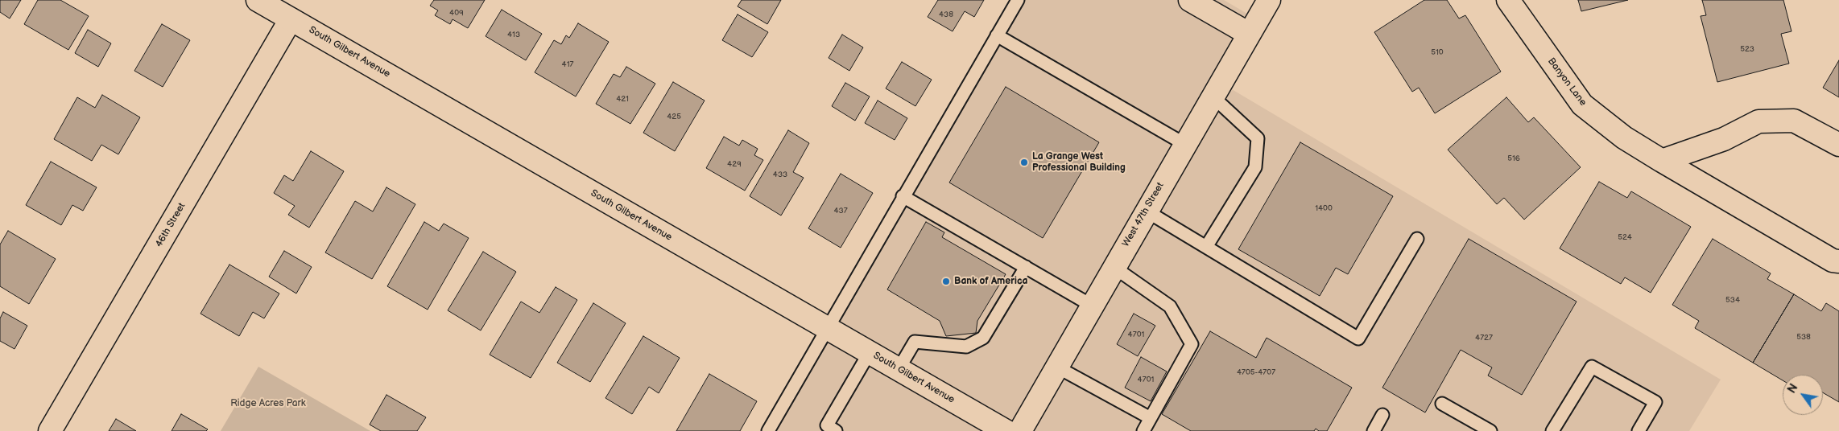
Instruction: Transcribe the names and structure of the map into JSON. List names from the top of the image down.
{
  "streets": {
    "street": [
      "South Gilbert Avenue",
      "Banyon Lane",
      "West 47th Street",
      "46th Street"
    ]
  },
  "crossings": [
    ["South Gilbert Avenue", "46th Street"]
  ],
  "parks": ["Ridge Acres Park"],
  "places": ["La Grange West Professional Building", "Bank of America"],
  "house_numbers": [
    "409",
    "438",
    "413",
    "523",
    "510",
    "417",
    "421",
    "425",
    "516",
    "429",
    "433",
    "1400",
    "437",
    "524",
    "534",
    "4701",
    "538",
    "4727",
    "4705-4707",
    "4701"
  ],
  "north": "top left"
}
